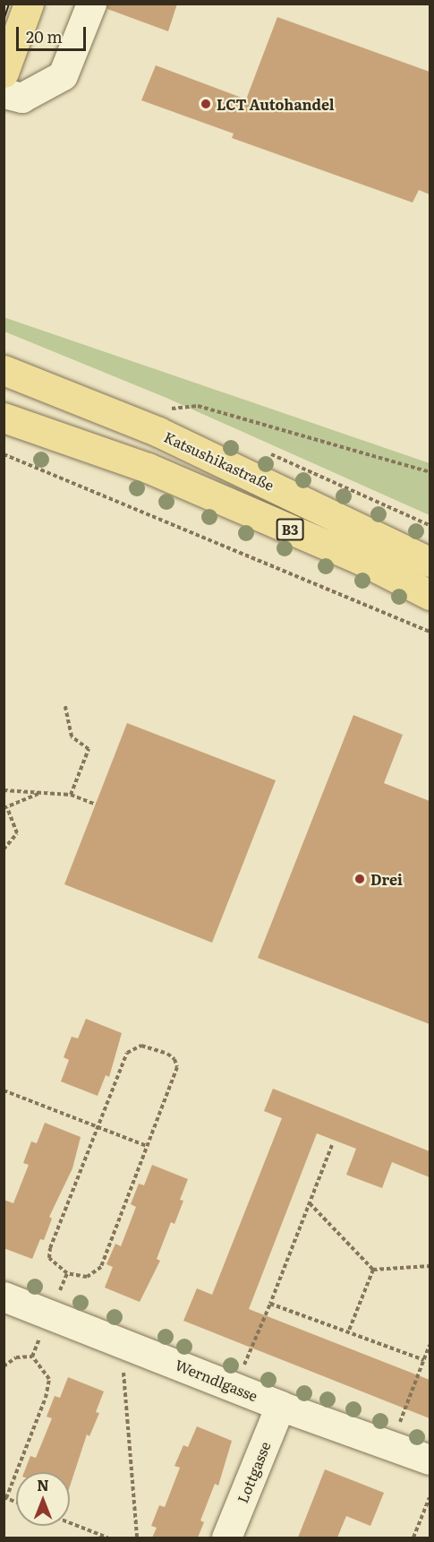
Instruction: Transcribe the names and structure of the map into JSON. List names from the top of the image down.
{
  "streets": {
    "main road": ["Katsushikastraße", "B3"],
    "street": ["Werndlgasse", "Lottgasse"]
  },
  "crossings": [
    ["Werndlgasse", "Lottgasse"]
  ],
  "places": ["LCT Autohandel", "Drei"],
  "scale_bar": "20 m",
  "north": "top"
}
